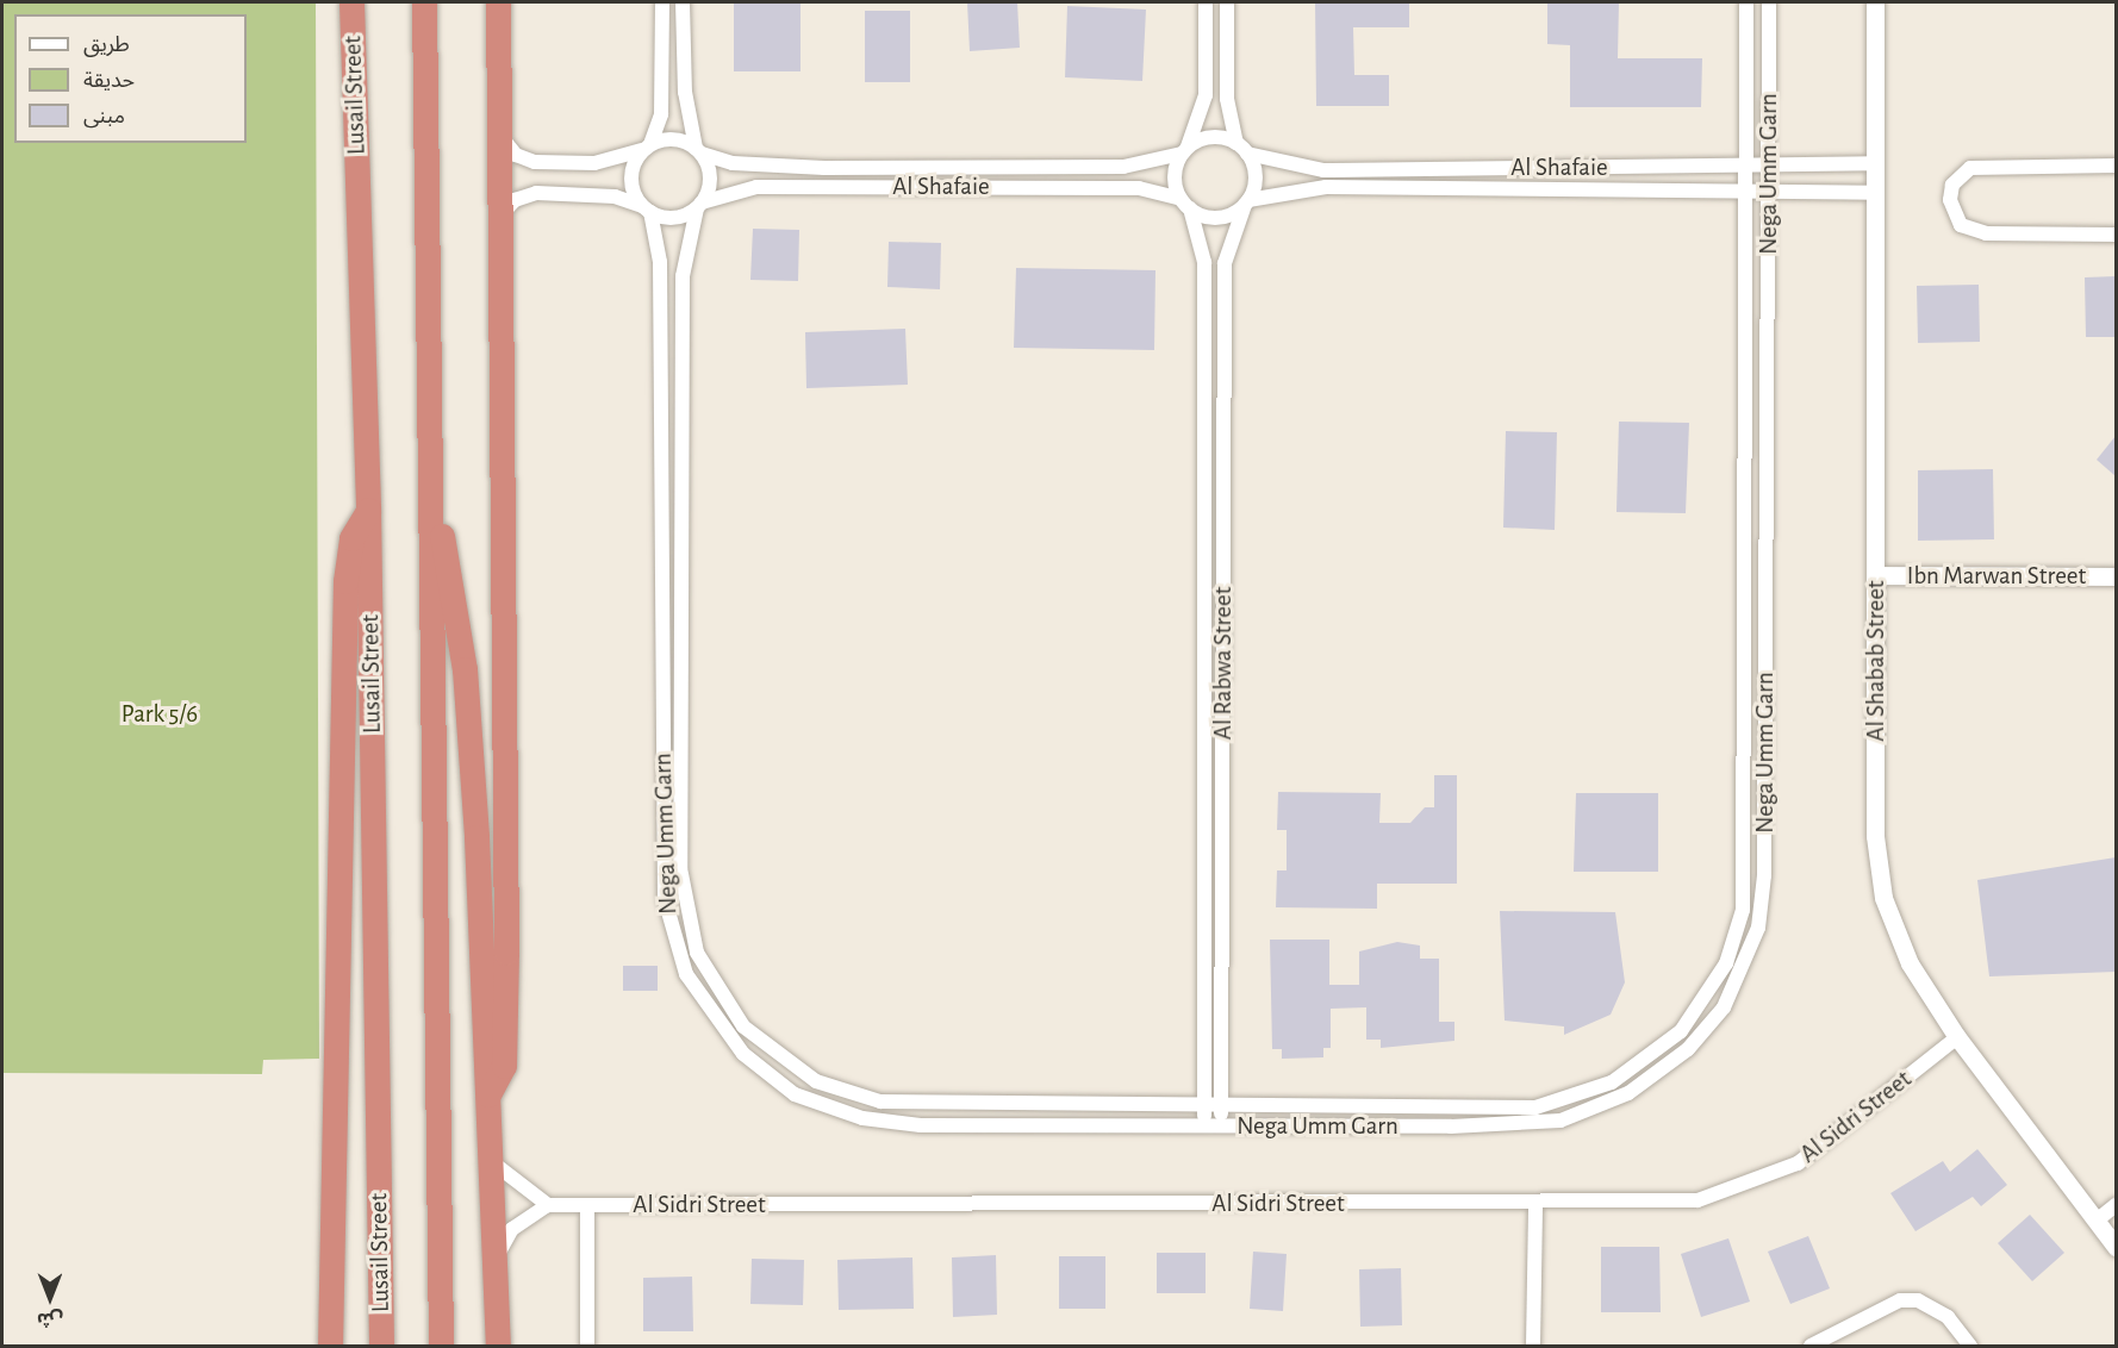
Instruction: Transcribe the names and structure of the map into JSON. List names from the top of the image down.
{
  "streets": {
    "highway": ["Lusail Street"],
    "street": [
      "Al Shafaie",
      "Nega Umm Garn",
      "Ibn Marwan Street",
      "Al Shabab Street",
      "Al Rabwa Street",
      "Al Sidri Street"
    ]
  },
  "crossings": [
    ["Al Shafaie", "Nega Umm Garn"],
    ["Al Shafaie", "Al Shabab Street"],
    ["Al Shafaie", "Al Rabwa Street"],
    ["Nega Umm Garn", "Al Rabwa Street"],
    ["Ibn Marwan Street", "Al Shabab Street"],
    ["Al Shabab Street", "Al Sidri Street"]
  ],
  "parks": ["Park 5/6"],
  "legend": ["طريق", "حديقة", "مبنى"],
  "north": "bottom"
}
